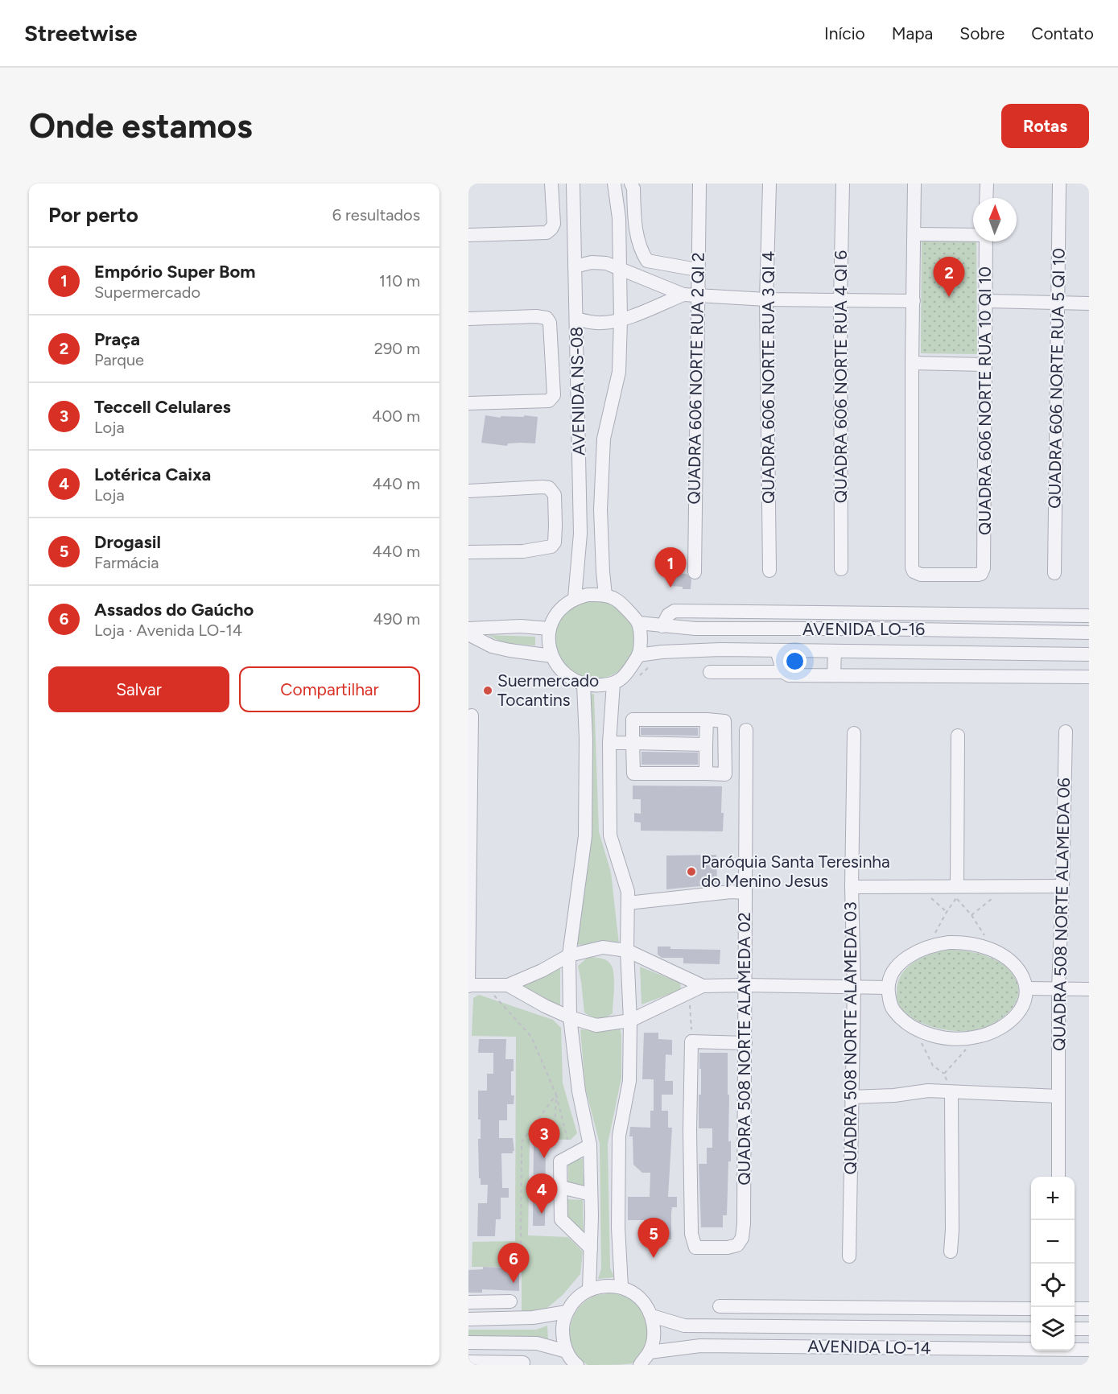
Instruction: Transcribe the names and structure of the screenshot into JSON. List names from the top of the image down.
{
  "streets": {
    "street": [
      "QUADRA 606 NORTE RUA 4 QI 6",
      "QUADRA 606 NORTE RUA 3 QI 4",
      "QUADRA 606 NORTE RUA 2 QI 2",
      "QUADRA 606 NORTE RUA 5 QI 10",
      "AVENIDA NS-08",
      "QUADRA 606 NORTE RUA 10 QI 10",
      "AVENIDA LO-16",
      "QUADRA 508 NORTE ALAMEDA 06",
      "QUADRA 508 NORTE ALAMEDA 03",
      "QUADRA 508 NORTE ALAMEDA 02",
      "AVENIDA LO-14"
    ]
  },
  "crossings": [
    ["AVENIDA NS-08", "AVENIDA LO-16"]
  ],
  "places": ["Suermercado Tocantins", "Paróquia Santa Teresinha do Menino Jesus"],
  "north": "top",
  "page": {
    "header": "Streetwise",
    "nav": [
      "Início",
      "Mapa",
      "Sobre",
      "Contato"
    ],
    "buttons": [
      "Rotas",
      ["Salvar", "Compartilhar"]
    ],
    "title": "Onde estamos",
    "heading": ["Por perto", "6 resultados"],
    "list": [
      {
        "mark": "1",
        "name": "Empório Super Bom",
        "note": "Supermercado",
        "value": "110 m"
      },
      {
        "mark": "2",
        "name": "Praça",
        "note": "Parque",
        "value": "290 m"
      },
      {
        "mark": "3",
        "name": "Teccell Celulares",
        "note": "Loja",
        "value": "400 m"
      },
      {
        "mark": "4",
        "name": "Lotérica Caixa",
        "note": "Loja",
        "value": "440 m"
      },
      {
        "mark": "5",
        "name": "Drogasil",
        "note": "Farmácia",
        "value": "440 m"
      },
      {
        "mark": "6",
        "name": "Assados do Gaúcho",
        "note": "Loja · Avenida LO-14",
        "value": "490 m"
      }
    ],
    "pins": [
      "2",
      "1",
      "3",
      "4",
      "5",
      "6"
    ],
    "map_buttons": ["+", "−"]
  }
}
